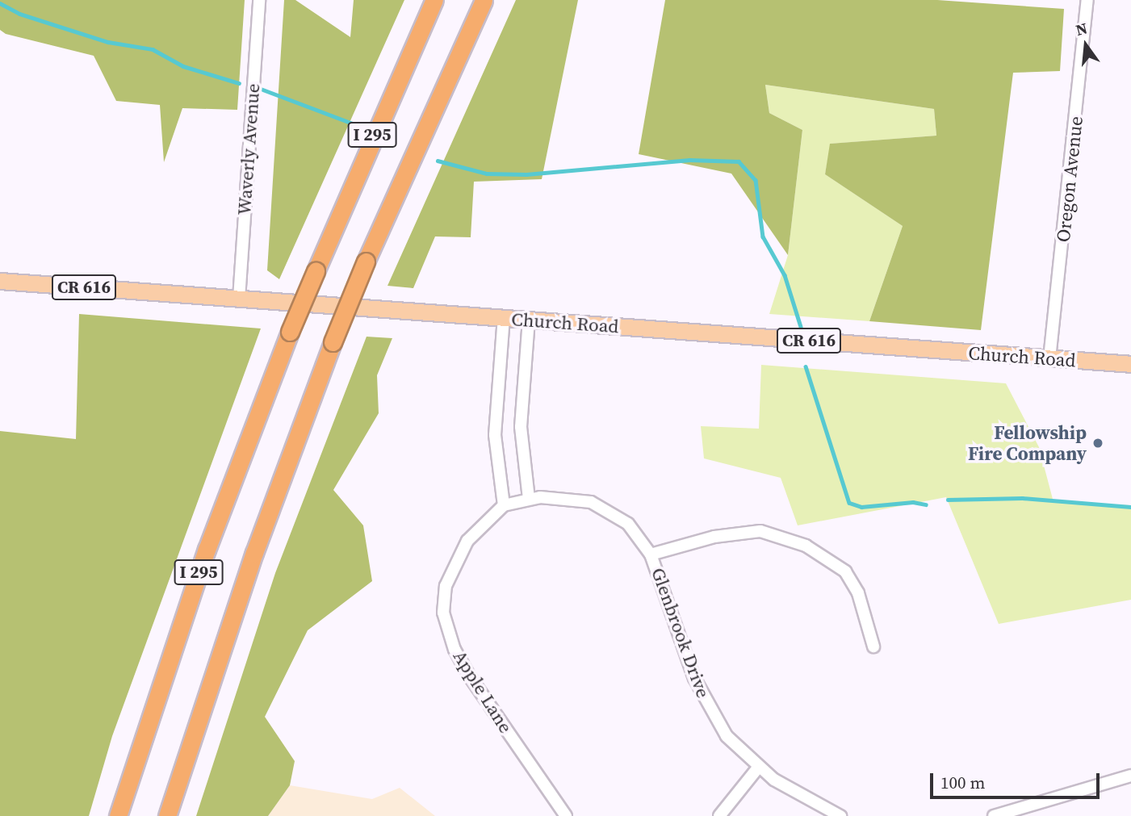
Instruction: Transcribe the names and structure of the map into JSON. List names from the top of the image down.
{
  "streets": {
    "highway": ["I 295"],
    "main road": ["CR 616", "Church Road"],
    "street": [
      "Waverly Avenue",
      "Oregon Avenue",
      "Glenbrook Drive",
      "Apple Lane"
    ]
  },
  "crossings": [
    ["Waverly Avenue", "Church Road"],
    ["Oregon Avenue", "Church Road"],
    ["Glenbrook Drive", "Apple Lane"]
  ],
  "places": ["Fellowship Fire Company"],
  "scale_bar": "100 m",
  "north": "top"
}
